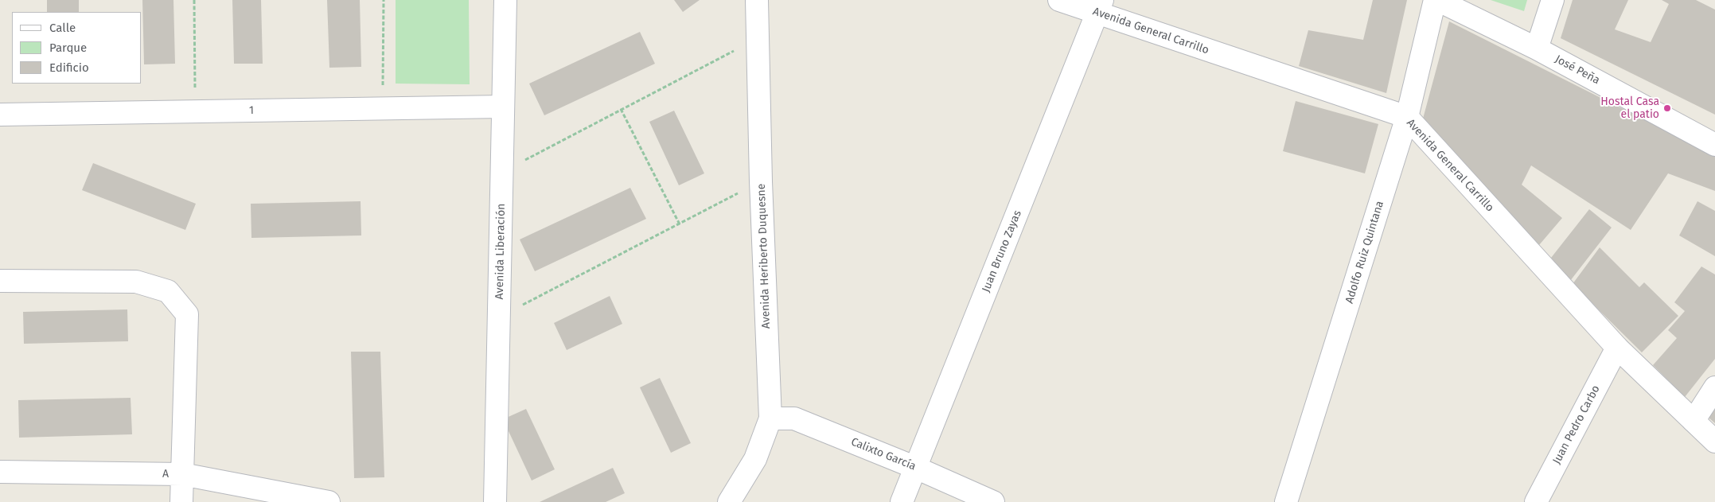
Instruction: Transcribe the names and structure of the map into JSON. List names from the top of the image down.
{
  "streets": {
    "street": [
      "Avenida General Carrillo",
      "José Peña",
      "1",
      "Avenida Liberación",
      "Juan Bruno Zayas",
      "Adolfo Ruiz Quintana",
      "Avenida Heriberto Duquesne",
      "Juan Pedro Carbo",
      "Calixto García",
      "A"
    ]
  },
  "crossings": [
    ["Avenida General Carrillo", "Juan Bruno Zayas"],
    ["Avenida General Carrillo", "Adolfo Ruiz Quintana"],
    ["Avenida General Carrillo", "Juan Pedro Carbo"],
    ["José Peña", "Adolfo Ruiz Quintana"],
    ["1", "Avenida Liberación"],
    ["Juan Bruno Zayas", "Calixto García"],
    ["Avenida Heriberto Duquesne", "Calixto García"]
  ],
  "places": ["Hostal Casa el patio"],
  "legend": ["Calle", "Parque", "Edificio"]
}
